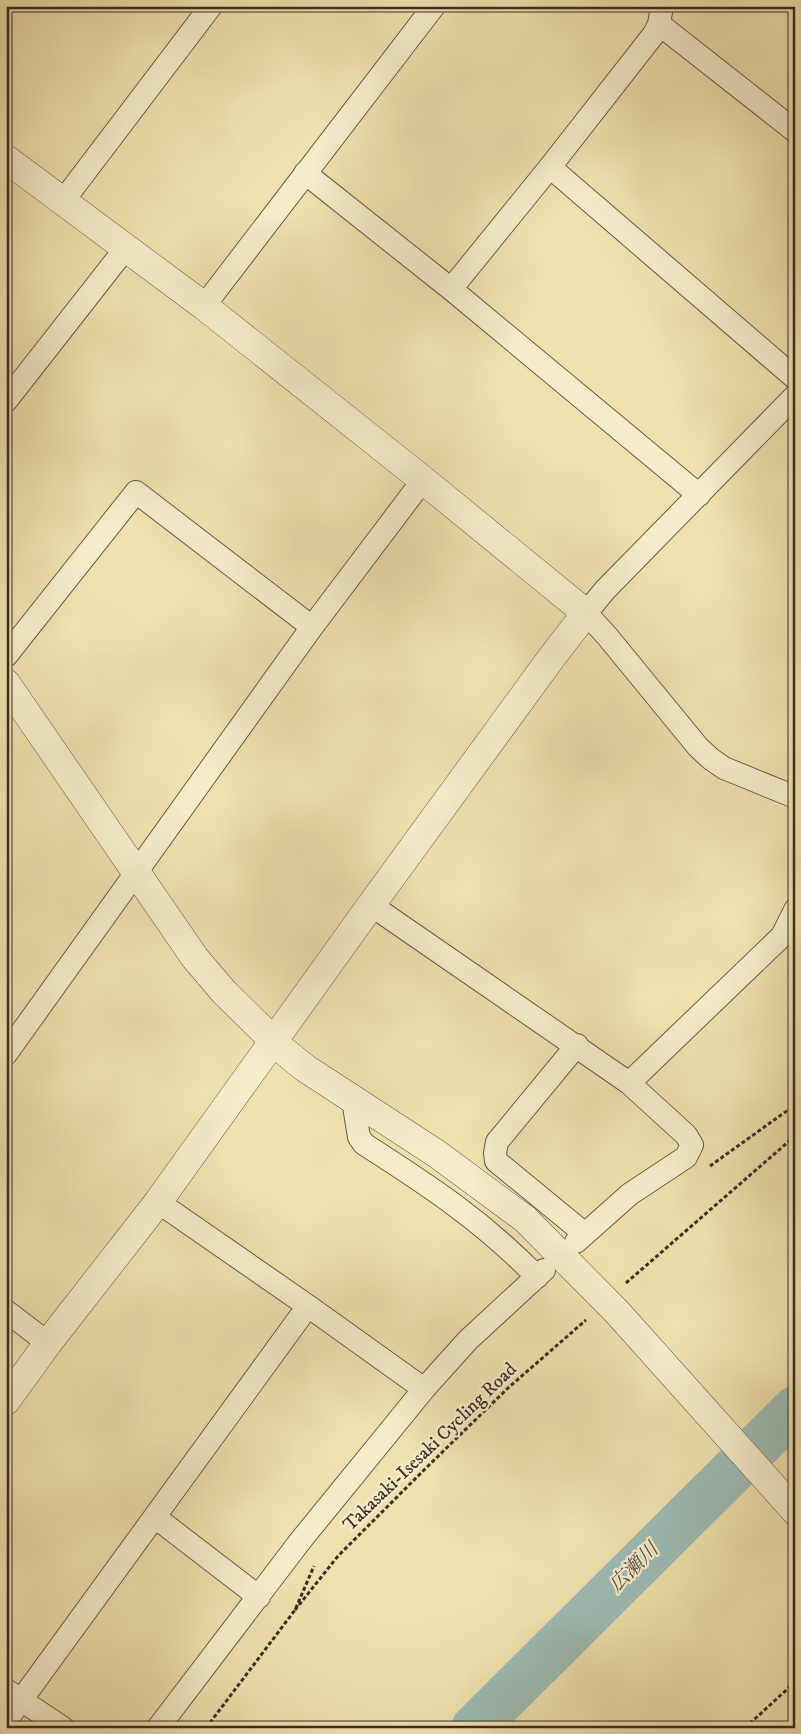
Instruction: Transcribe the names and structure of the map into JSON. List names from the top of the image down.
{
  "streets": {
    "path": ["Takasaki-Isesaki Cycling Road"]
  },
  "water": ["広瀬川"]
}
